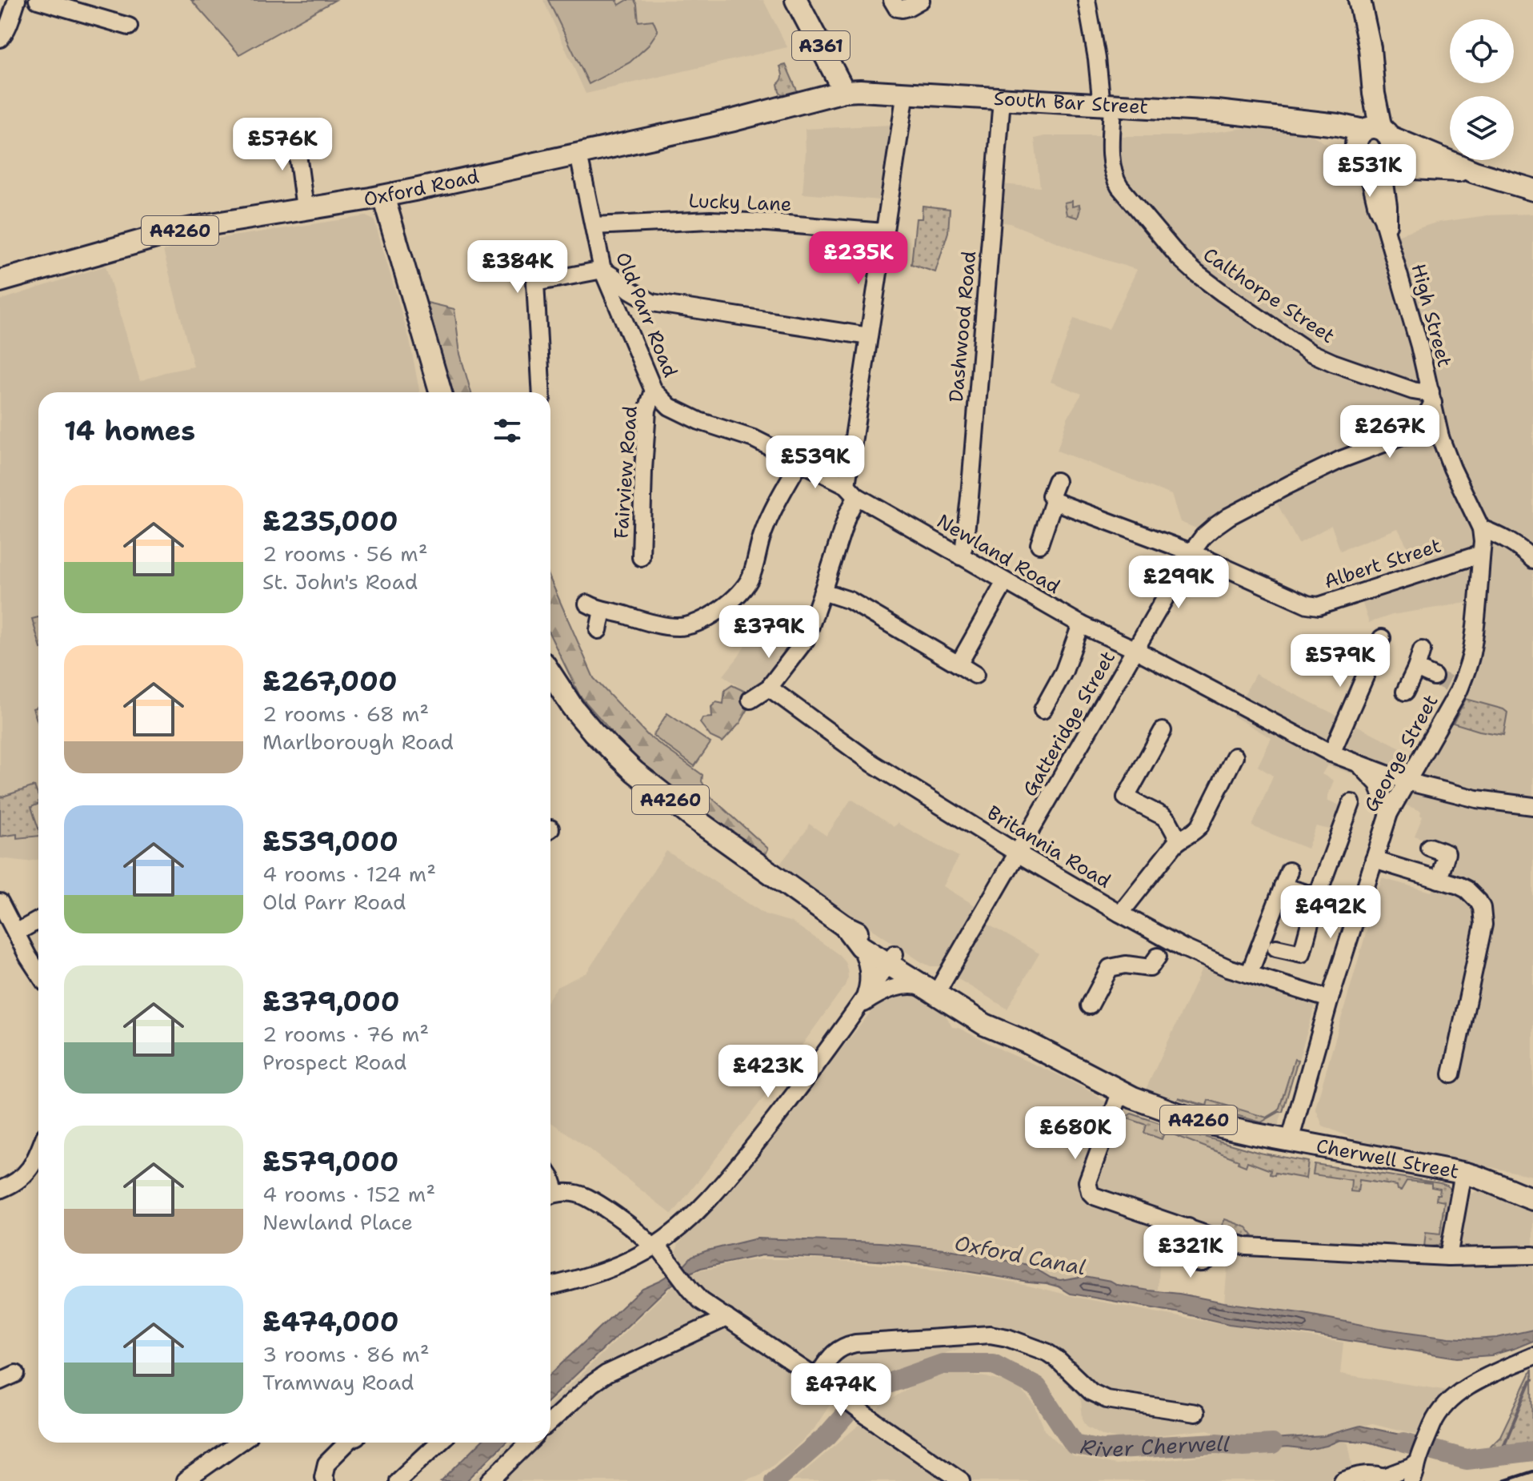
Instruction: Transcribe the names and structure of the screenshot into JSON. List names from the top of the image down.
{
  "streets": {
    "main road": [
      "A361",
      "South Bar Street",
      "Oxford Road",
      "A4260",
      "Cherwell Street"
    ],
    "street": [
      "Lucky Lane",
      "Calthorpe Street",
      "Old Parr Road",
      "High Street",
      "Dashwood Road",
      "Fairview Road",
      "Newland Road",
      "Albert Street",
      "Gatteridge Street",
      "George Street",
      "Britannia Road"
    ]
  },
  "crossings": [
    ["A361", "South Bar Street"],
    ["A361", "Oxford Road"],
    ["South Bar Street", "Oxford Road"],
    ["South Bar Street", "Calthorpe Street"],
    ["South Bar Street", "High Street"],
    ["South Bar Street", "Dashwood Road"],
    ["Oxford Road", "Old Parr Road"],
    ["Lucky Lane", "Old Parr Road"],
    ["A4260", "Gatteridge Street"],
    ["A4260", "George Street"],
    ["A4260", "Cherwell Street"],
    ["Calthorpe Street", "High Street"],
    ["Old Parr Road", "Fairview Road"],
    ["Old Parr Road", "Newland Road"],
    ["High Street", "George Street"],
    ["Dashwood Road", "Newland Road"],
    ["Newland Road", "Gatteridge Street"],
    ["Newland Road", "George Street"],
    ["Albert Street", "Gatteridge Street"],
    ["Albert Street", "George Street"],
    ["Gatteridge Street", "Britannia Road"],
    ["George Street", "Britannia Road"],
    ["George Street", "Cherwell Street"]
  ],
  "water": ["Oxford Canal", "River Cherwell"],
  "page": {
    "price": [
      "£576K",
      "£531K",
      "£235K",
      "£384K",
      "£267K",
      "£539K",
      "£299K",
      "£379K",
      "£579K",
      "£492K",
      "£423K",
      "£680K",
      "£321K",
      "£474K"
    ],
    "heading": "14 homes",
    "list": [
      {
        "name": "£235,000",
        "note": "2 rooms · 56 m² · St. John's Road"
      },
      {
        "name": "£267,000",
        "note": "2 rooms · 68 m² · Marlborough Road"
      },
      {
        "name": "£539,000",
        "note": "4 rooms · 124 m² · Old Parr Road"
      },
      {
        "name": "£379,000",
        "note": "2 rooms · 76 m² · Prospect Road"
      },
      {
        "name": "£579,000",
        "note": "4 rooms · 152 m² · Newland Place"
      },
      {
        "name": "£474,000",
        "note": "3 rooms · 86 m² · Tramway Road"
      }
    ]
  }
}
